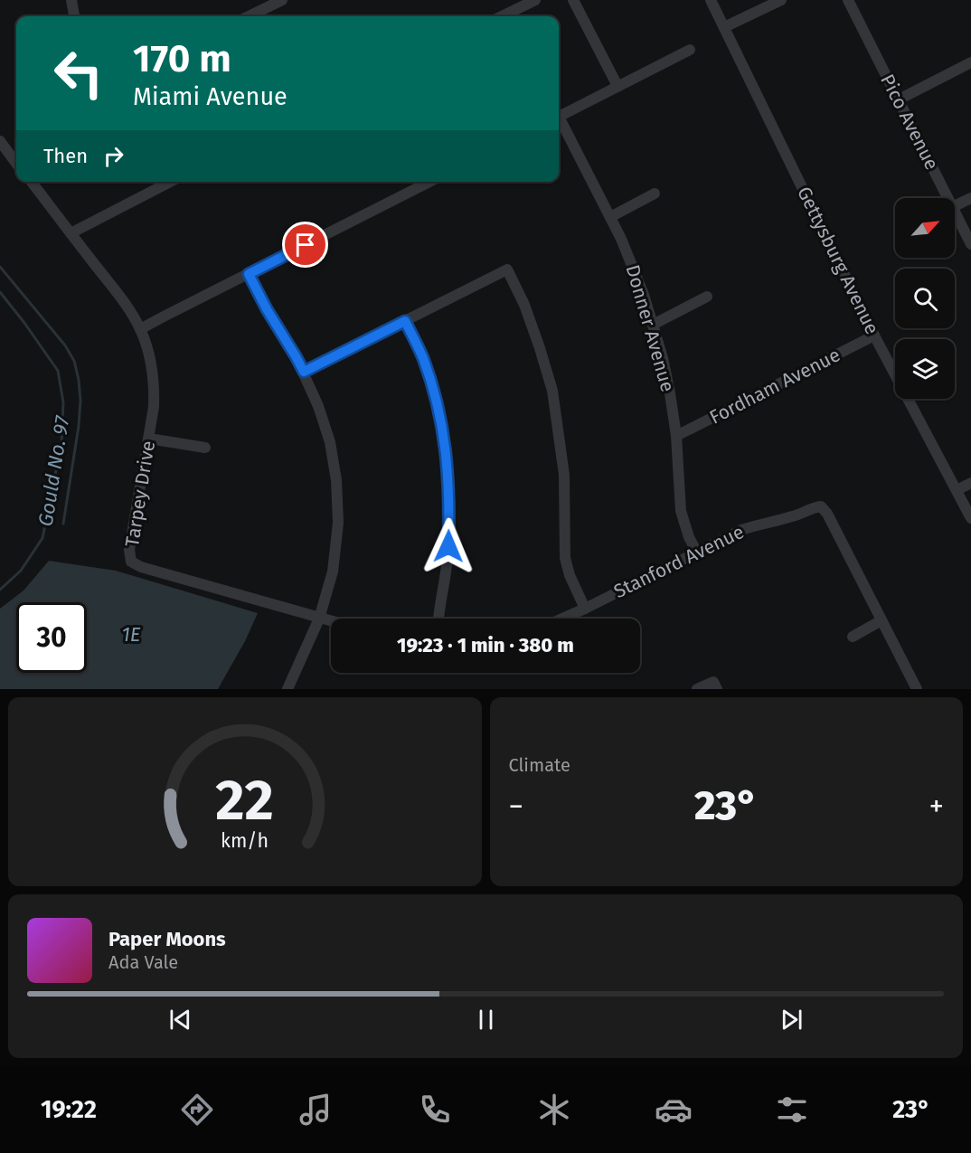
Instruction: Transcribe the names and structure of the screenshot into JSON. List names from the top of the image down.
{
  "streets": {
    "street": [
      "Pico Avenue",
      "Gettysburg Avenue",
      "Donner Avenue",
      "Fordham Avenue",
      "Tarpey Drive",
      "Stanford Avenue"
    ]
  },
  "crossings": [
    ["Gettysburg Avenue", "Fordham Avenue"],
    ["Donner Avenue", "Fordham Avenue"],
    ["Donner Avenue", "Stanford Avenue"]
  ],
  "water": ["Gould No. 97", "1E"],
  "north": "top right",
  "page": {
    "turn": ["170 m", "Miami Avenue"],
    "then": "Then",
    "limit": "30",
    "trip": "19:23 · 1 min · 380 m",
    "tile": "Climate",
    "heat": ["−", "23°", "+"],
    "song": ["Paper Moons", "Ada Vale"],
    "tabs": ["19:22", "23°"],
    "gauge": ["22", "km/h"]
  }
}
